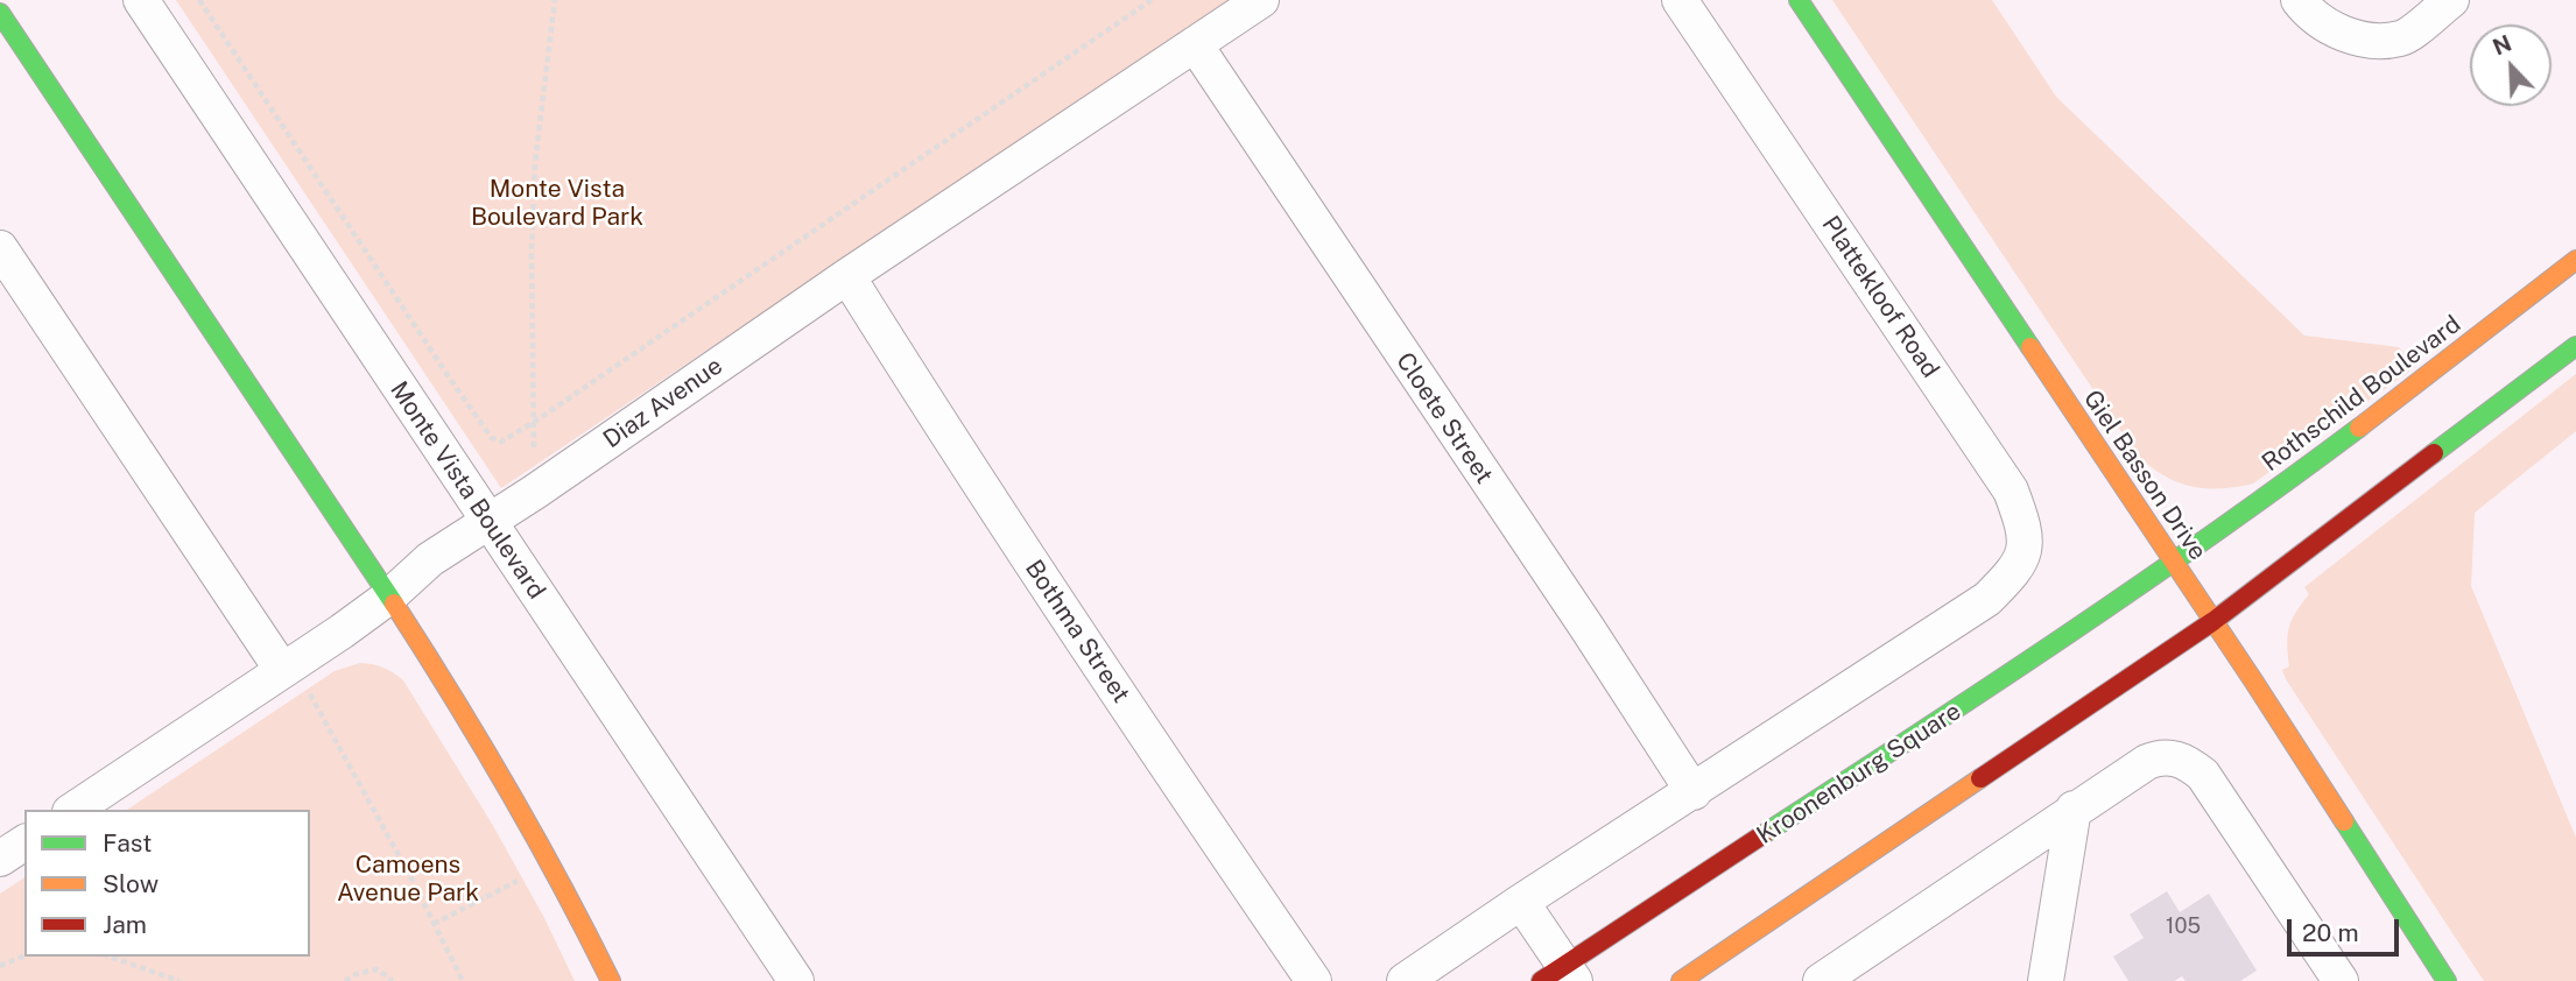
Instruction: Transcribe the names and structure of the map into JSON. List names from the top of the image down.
{
  "streets": {
    "street": [
      "Plattekloof Road",
      "Rothschild Boulevard",
      "Diaz Avenue",
      "Cloete Street",
      "Giel Basson Drive",
      "Monte Vista Boulevard",
      "Bothma Street",
      "Kroonenburg Square"
    ]
  },
  "crossings": [
    ["Plattekloof Road", "Cloete Street"],
    ["Rothschild Boulevard", "Giel Basson Drive"],
    ["Rothschild Boulevard", "Kroonenburg Square"],
    ["Diaz Avenue", "Cloete Street"],
    ["Diaz Avenue", "Monte Vista Boulevard"],
    ["Diaz Avenue", "Bothma Street"],
    ["Giel Basson Drive", "Kroonenburg Square"]
  ],
  "parks": ["Monte Vista Boulevard Park", "Camoens Avenue Park"],
  "house_numbers": ["105"],
  "legend": ["Fast", "Slow", "Jam"],
  "scale_bar": "20 m",
  "north": "top left"
}
